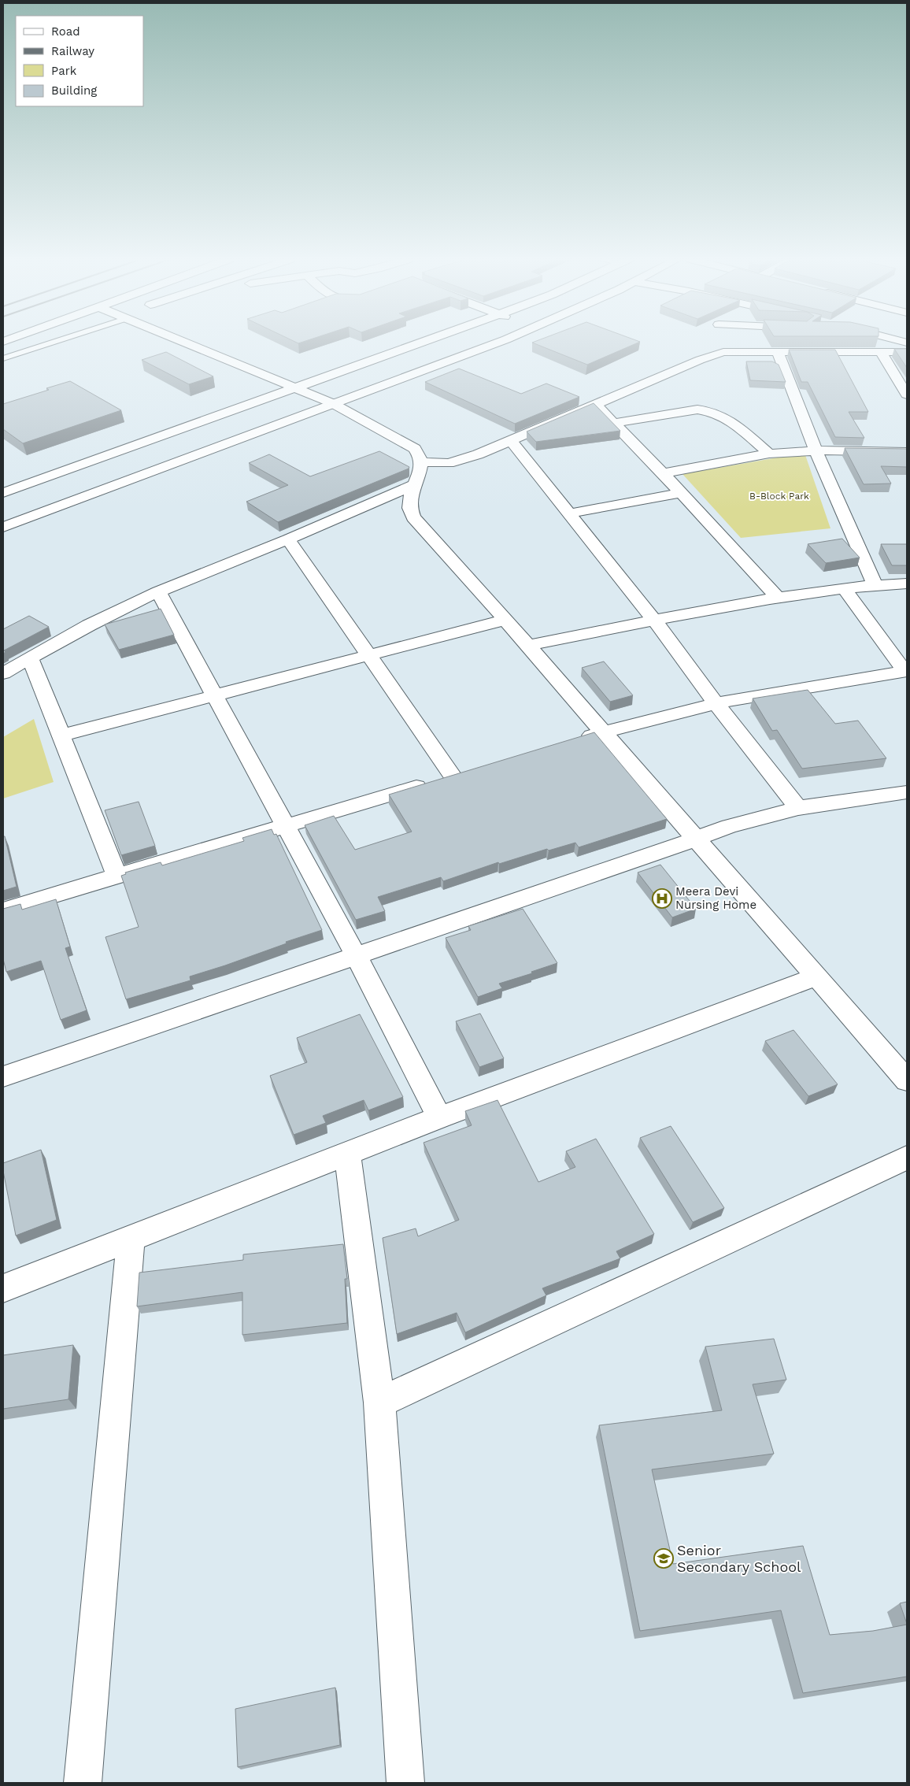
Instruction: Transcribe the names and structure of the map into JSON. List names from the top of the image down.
{
  "parks": ["B-Block Park"],
  "places": {
    "hospital": ["Meera Devi Nursing Home"],
    "school or university": ["Senior Secondary School"]
  },
  "legend": [
    "Road",
    "Railway",
    "Park",
    "Building"
  ]
}
